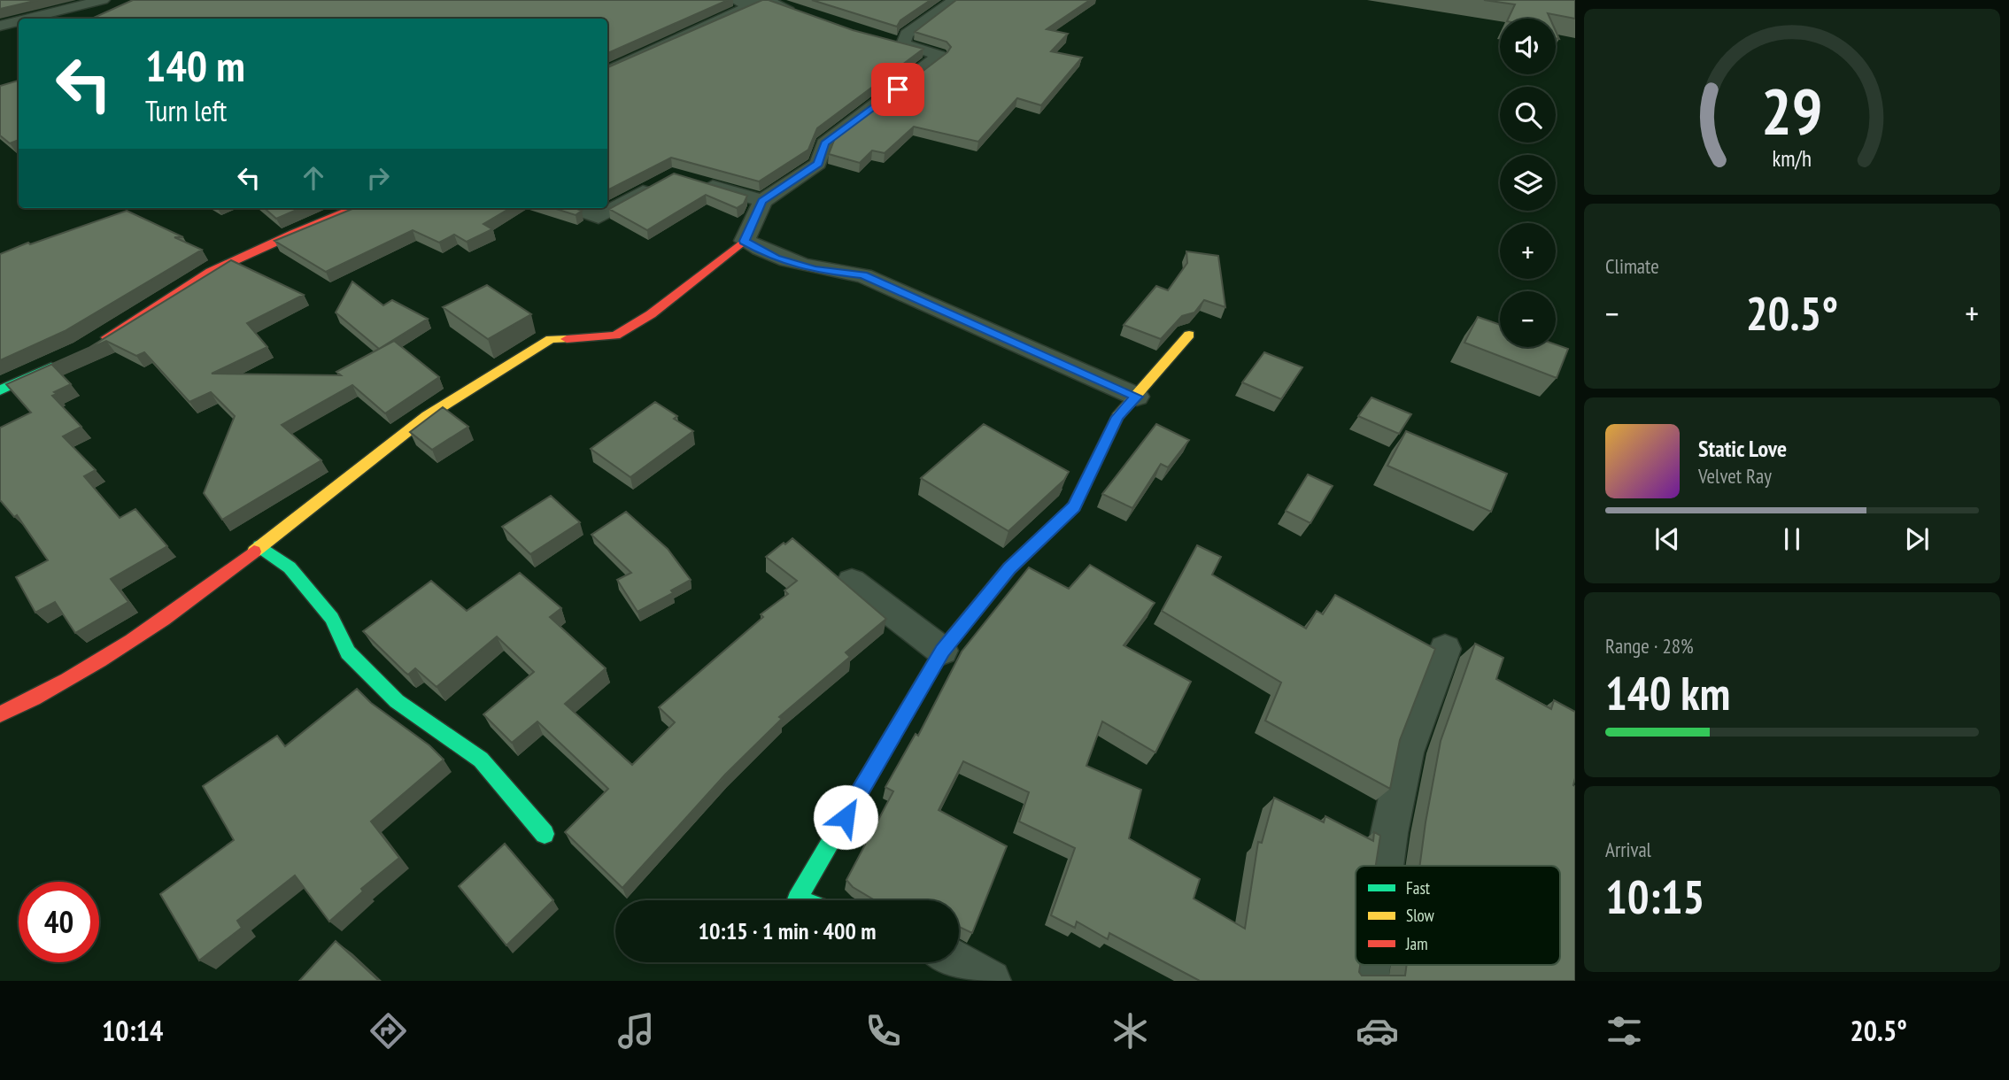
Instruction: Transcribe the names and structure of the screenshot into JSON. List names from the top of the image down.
{
  "legend": ["Fast", "Slow", "Jam"],
  "page": {
    "map_buttons": ["+", "−"],
    "turn": ["140 m", "Turn left"],
    "tile": [
      "Climate",
      ["Range · 28%", "140 km"],
      ["Arrival", "10:15"]
    ],
    "heat": ["−", "20.5°", "+"],
    "song": ["Static Love", "Velvet Ray"],
    "limit": "40",
    "trip": "10:15 · 1 min · 400 m",
    "tabs": ["10:14", "20.5°"],
    "gauge": ["29", "km/h"]
  }
}
